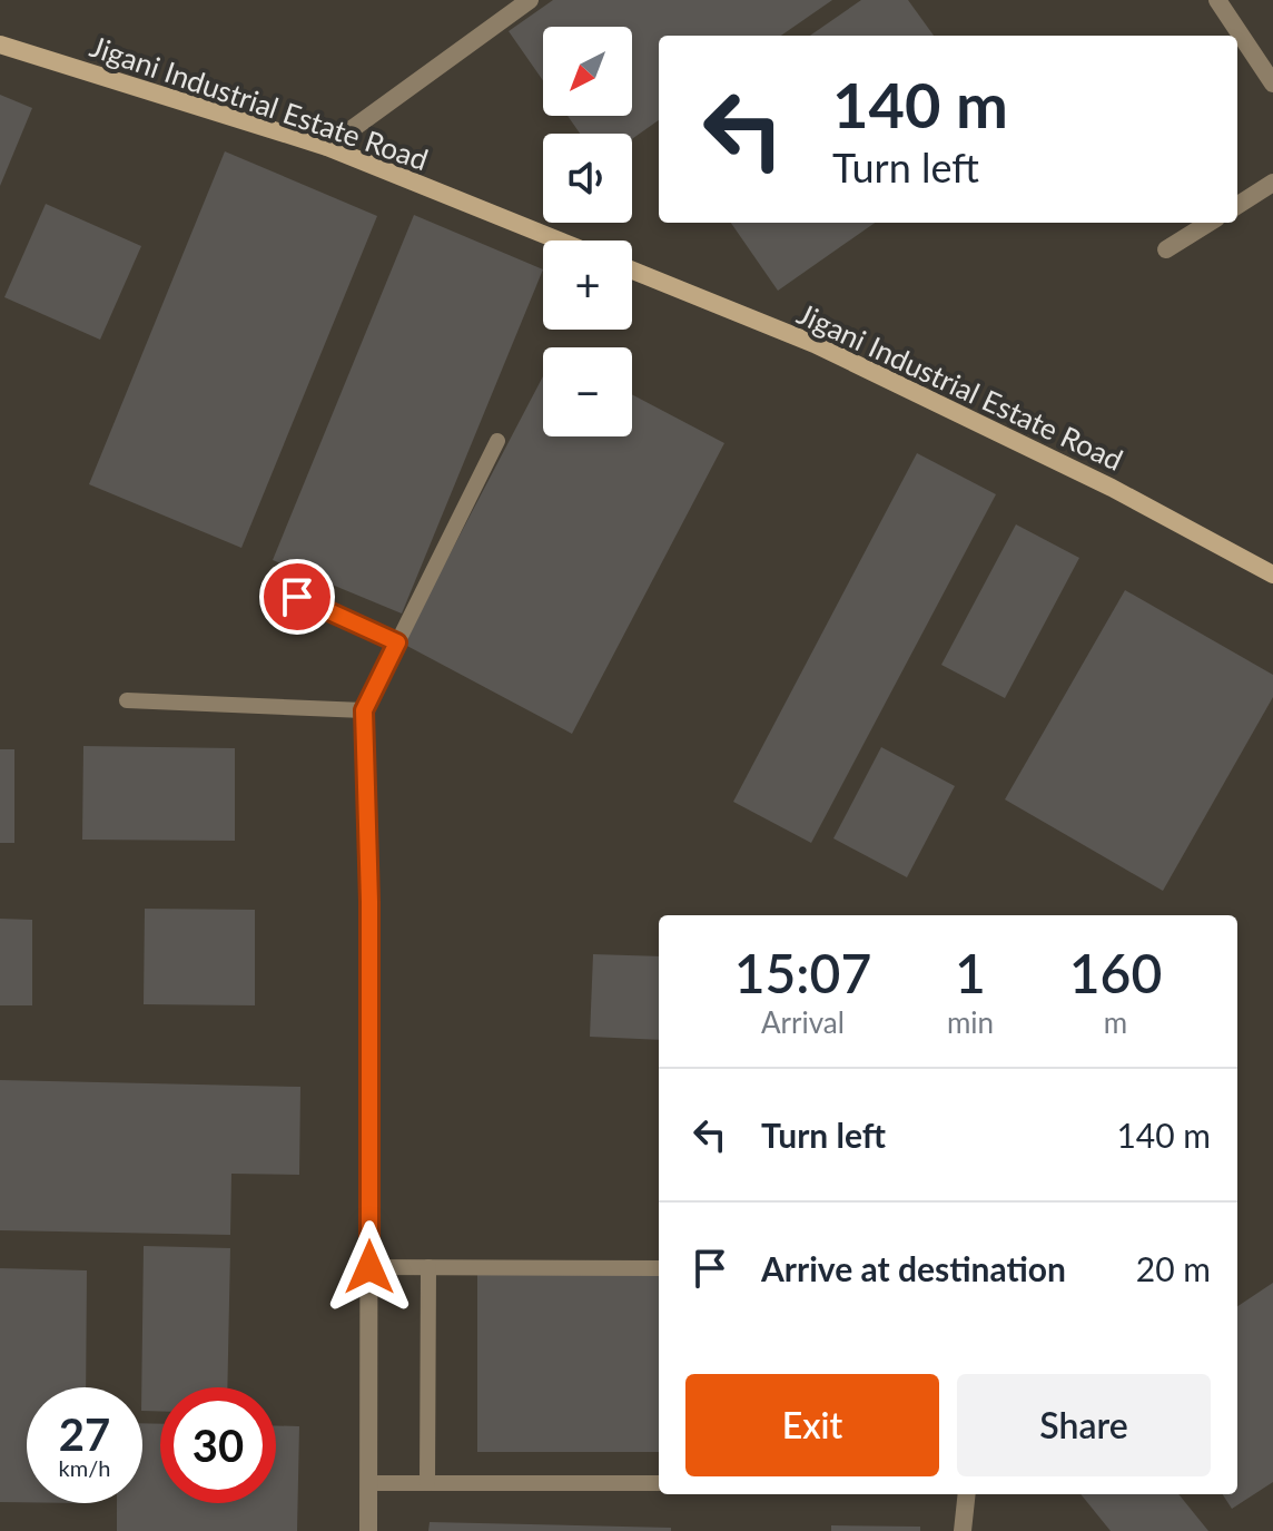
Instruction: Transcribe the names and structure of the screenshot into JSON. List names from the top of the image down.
{
  "streets": {
    "main road": ["Jigani Industrial Estate Road"]
  },
  "north": "bottom left",
  "page": {
    "map_buttons": ["+", "−"],
    "turn": ["140 m", "Turn left"],
    "eta": [
      "15:07",
      "Arrival",
      "1",
      "min",
      "160",
      "m"
    ],
    "list": [
      {
        "name": "Turn left",
        "value": "140 m"
      },
      {
        "name": "Arrive at destination",
        "value": "20 m"
      }
    ],
    "buttons": ["Exit", "Share"],
    "speed": "27 km/h",
    "limit": "30"
  }
}
